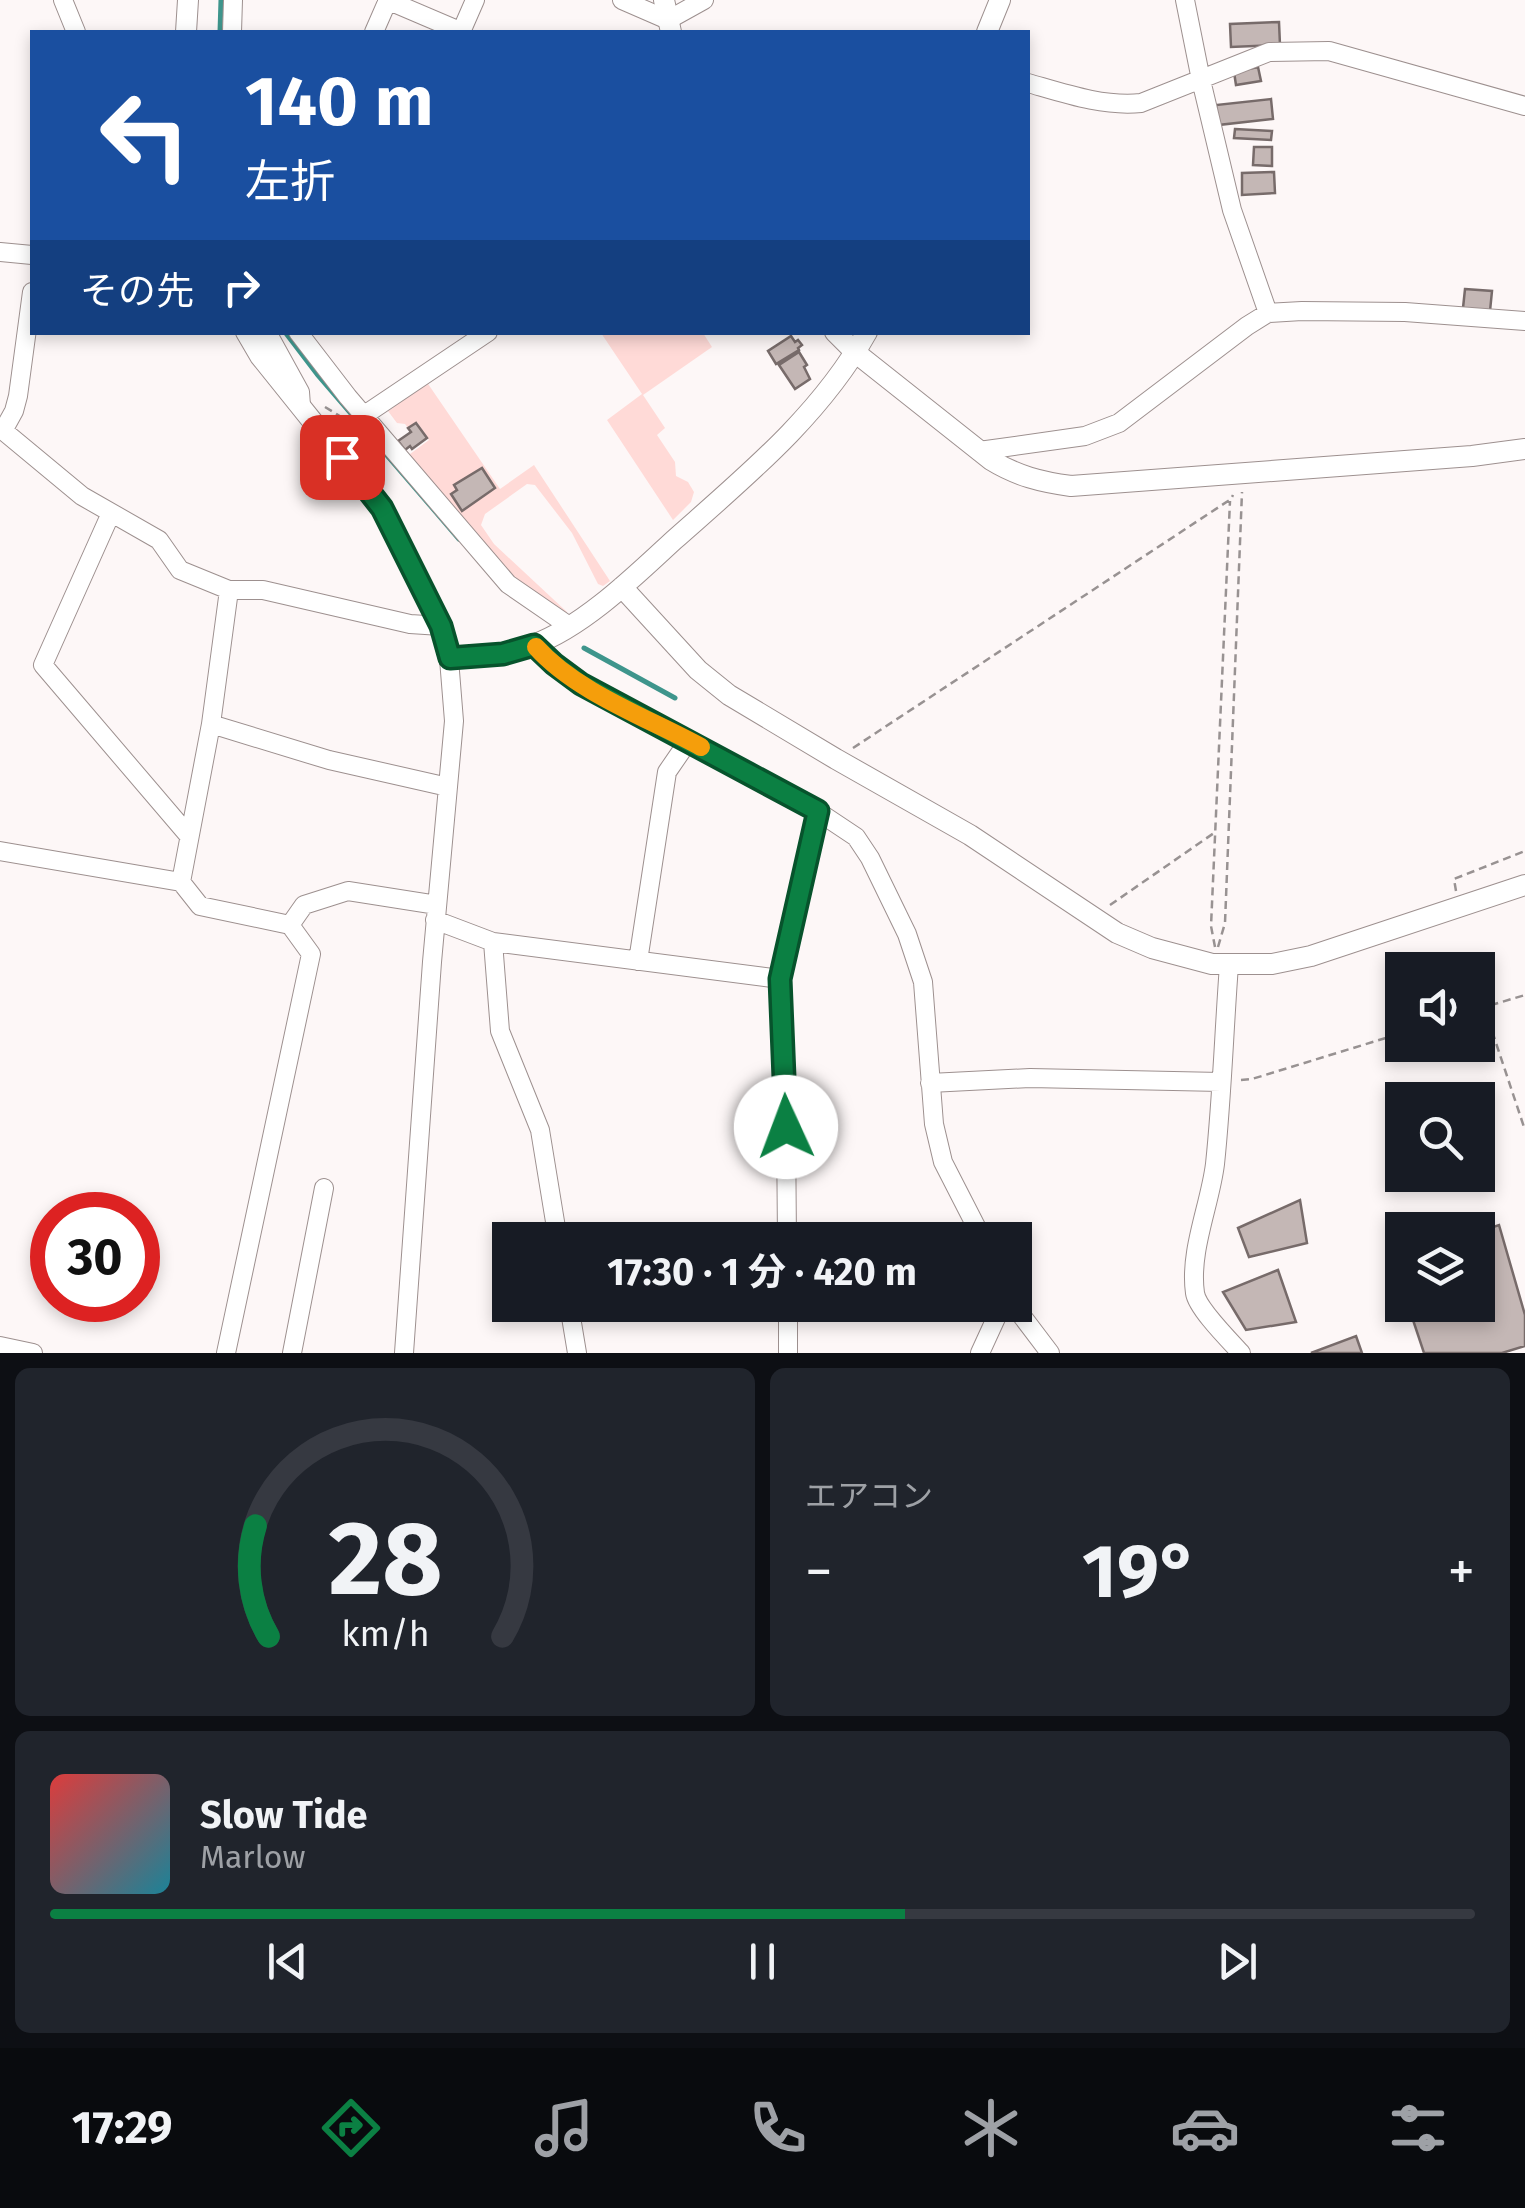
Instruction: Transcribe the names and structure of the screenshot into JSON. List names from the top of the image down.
{
  "page": {
    "turn": ["140 m", "左折"],
    "then": "その先",
    "limit": "30",
    "trip": "17:30 · 1 分 · 420 m",
    "tile": "エアコン",
    "heat": ["−", "19°", "+"],
    "song": ["Slow Tide", "Marlow"],
    "tabs": "17:29",
    "gauge": ["28", "km/h"]
  }
}
